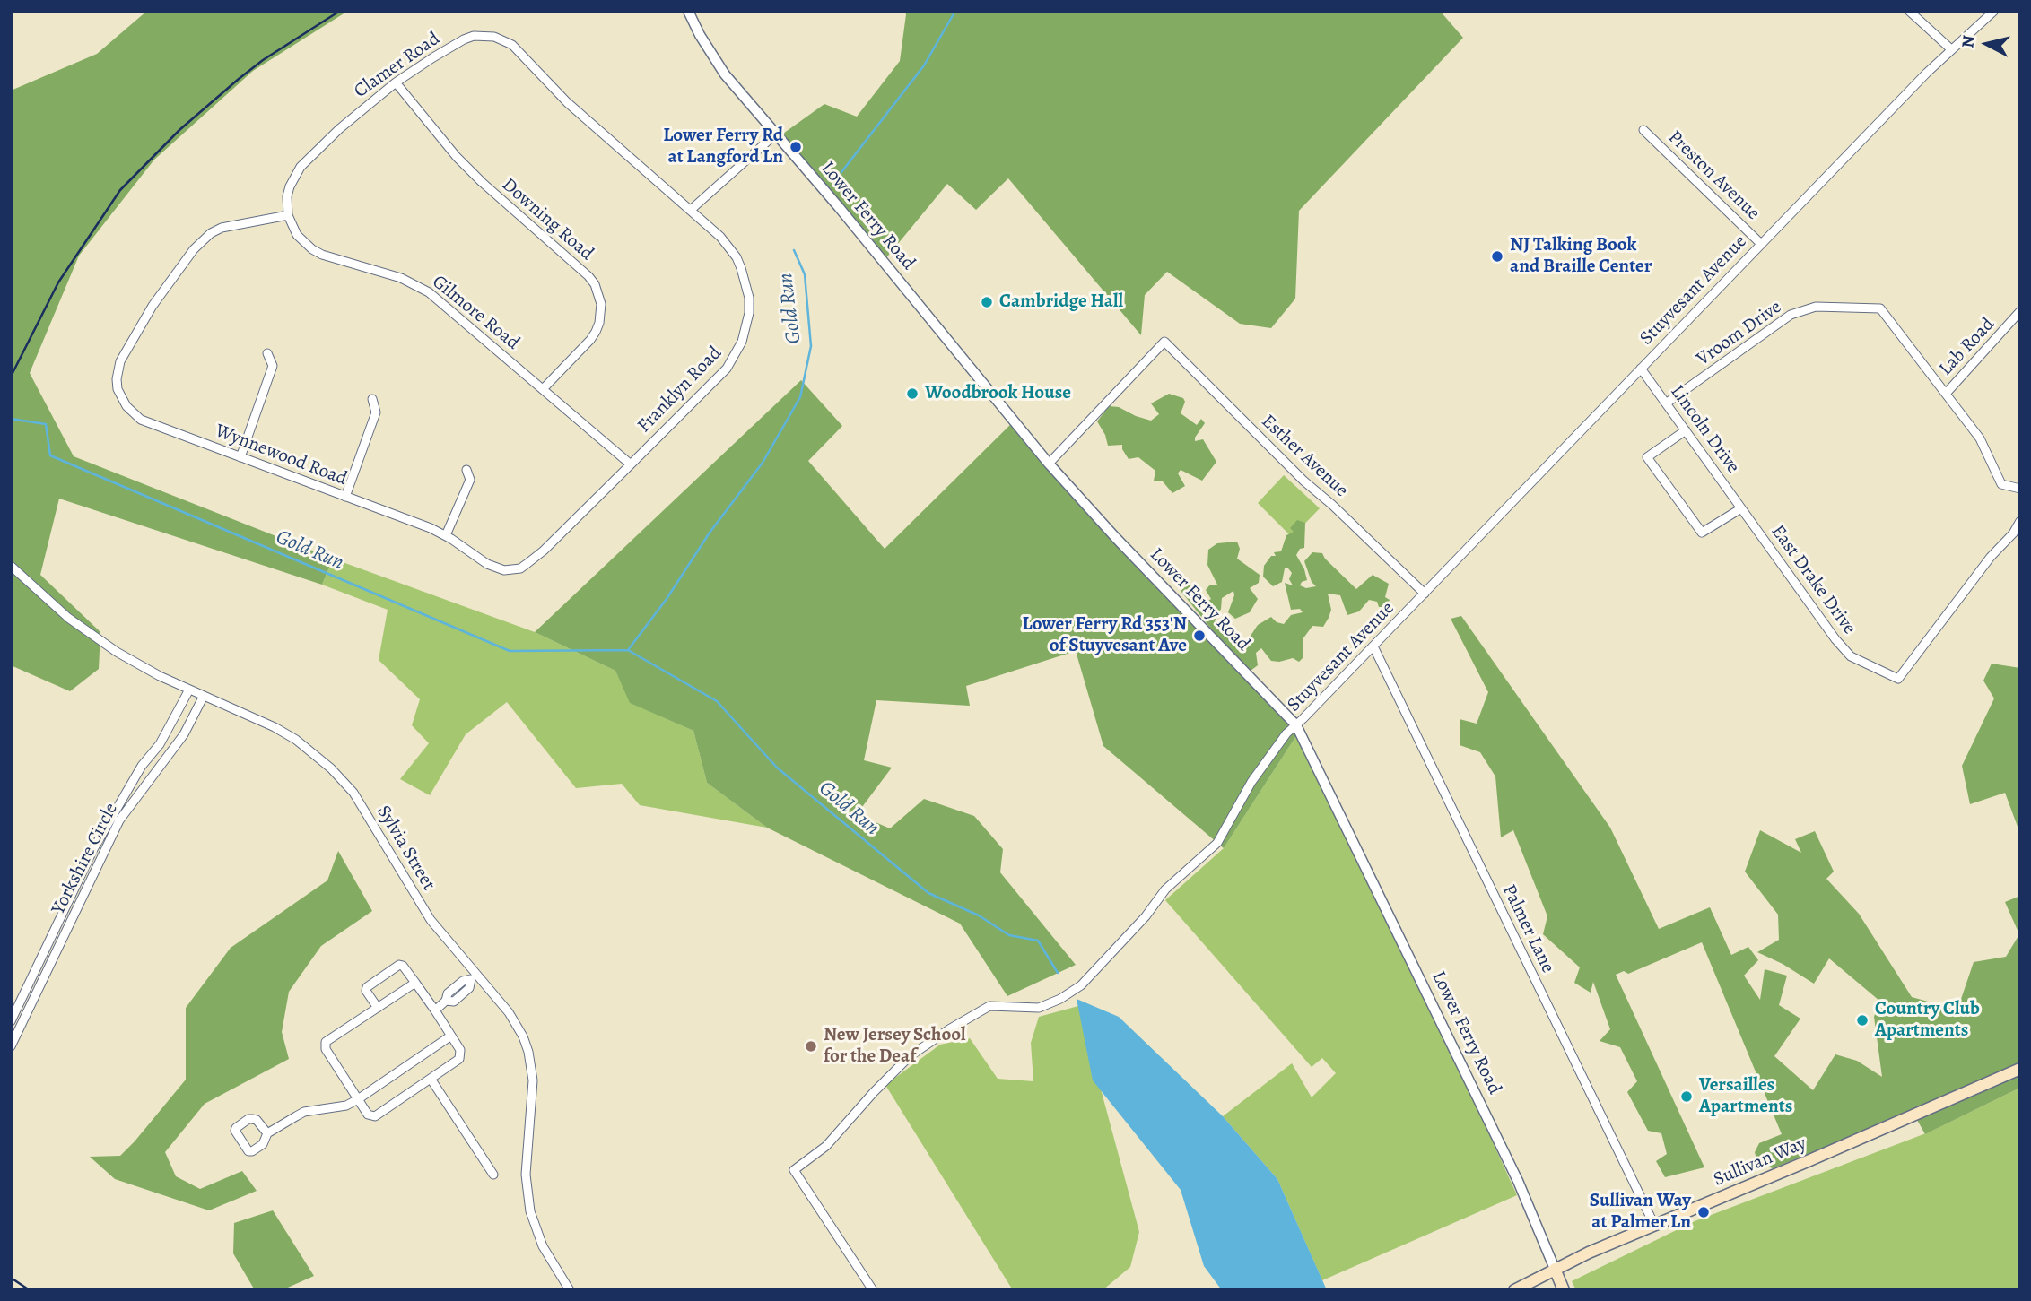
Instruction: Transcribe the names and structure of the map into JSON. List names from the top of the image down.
{
  "streets": {
    "main road": ["Lower Ferry Road", "Sullivan Way"],
    "street": [
      "Clamer Road",
      "Preston Avenue",
      "Downing Road",
      "Stuyvesant Avenue",
      "Gilmore Road",
      "Vroom Drive",
      "Lab Road",
      "Franklyn Road",
      "Lincoln Drive",
      "Wynnewood Road",
      "Esther Avenue",
      "East Drake Drive",
      "Sylvia Street",
      "Yorkshire Circle",
      "Palmer Lane"
    ]
  },
  "crossings": [
    ["Clamer Road", "Downing Road"],
    ["Clamer Road", "Gilmore Road"],
    ["Clamer Road", "Franklyn Road"],
    ["Clamer Road", "Wynnewood Road"],
    ["Preston Avenue", "Stuyvesant Avenue"],
    ["Lower Ferry Road", "Stuyvesant Avenue"],
    ["Lower Ferry Road", "Esther Avenue"],
    ["Lower Ferry Road", "Sullivan Way"],
    ["Downing Road", "Gilmore Road"],
    ["Stuyvesant Avenue", "Lincoln Drive"],
    ["Stuyvesant Avenue", "Esther Avenue"],
    ["Stuyvesant Avenue", "Palmer Lane"],
    ["Gilmore Road", "Franklyn Road"],
    ["Gilmore Road", "Wynnewood Road"],
    ["Vroom Drive", "Lab Road"],
    ["Vroom Drive", "Lincoln Drive"],
    ["Franklyn Road", "Wynnewood Road"],
    ["Lincoln Drive", "East Drake Drive"],
    ["Sylvia Street", "Yorkshire Circle"],
    ["Palmer Lane", "Sullivan Way"]
  ],
  "water": ["Gold Run"],
  "places": [
    "Lower Ferry Rd at Langford Ln",
    "NJ Talking Book and Braille Center",
    "Cambridge Hall",
    "Woodbrook House",
    "Lower Ferry Rd 353'N of Stuyvesant Ave",
    "Country Club Apartments",
    "New Jersey School for the Deaf",
    "Versailles Apartments",
    "Sullivan Way at Palmer Ln"
  ],
  "north": "left"
}
